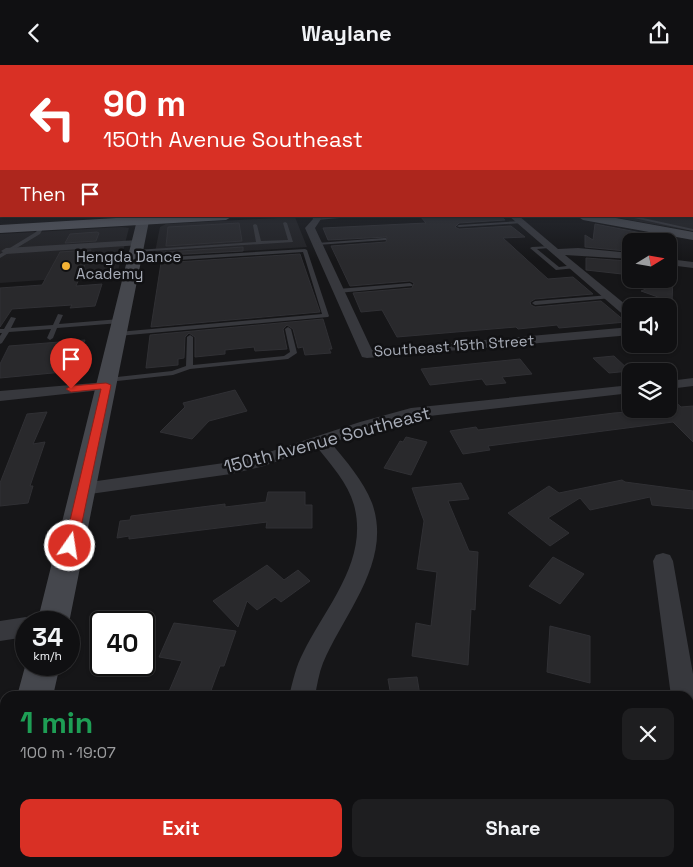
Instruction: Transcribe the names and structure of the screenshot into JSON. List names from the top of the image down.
{
  "streets": {
    "street": ["Southeast 15th Street", "150th Avenue Southeast"]
  },
  "places": ["Hengda Dance Academy"],
  "north": "right",
  "page": {
    "header": "Waylane",
    "turn": ["90 m", "150th Avenue Southeast"],
    "then": "Then",
    "speed": "34 km/h",
    "limit": "40",
    "heading": ["1 min", "100 m · 19:07"],
    "buttons": ["Exit", "Share"]
  }
}
